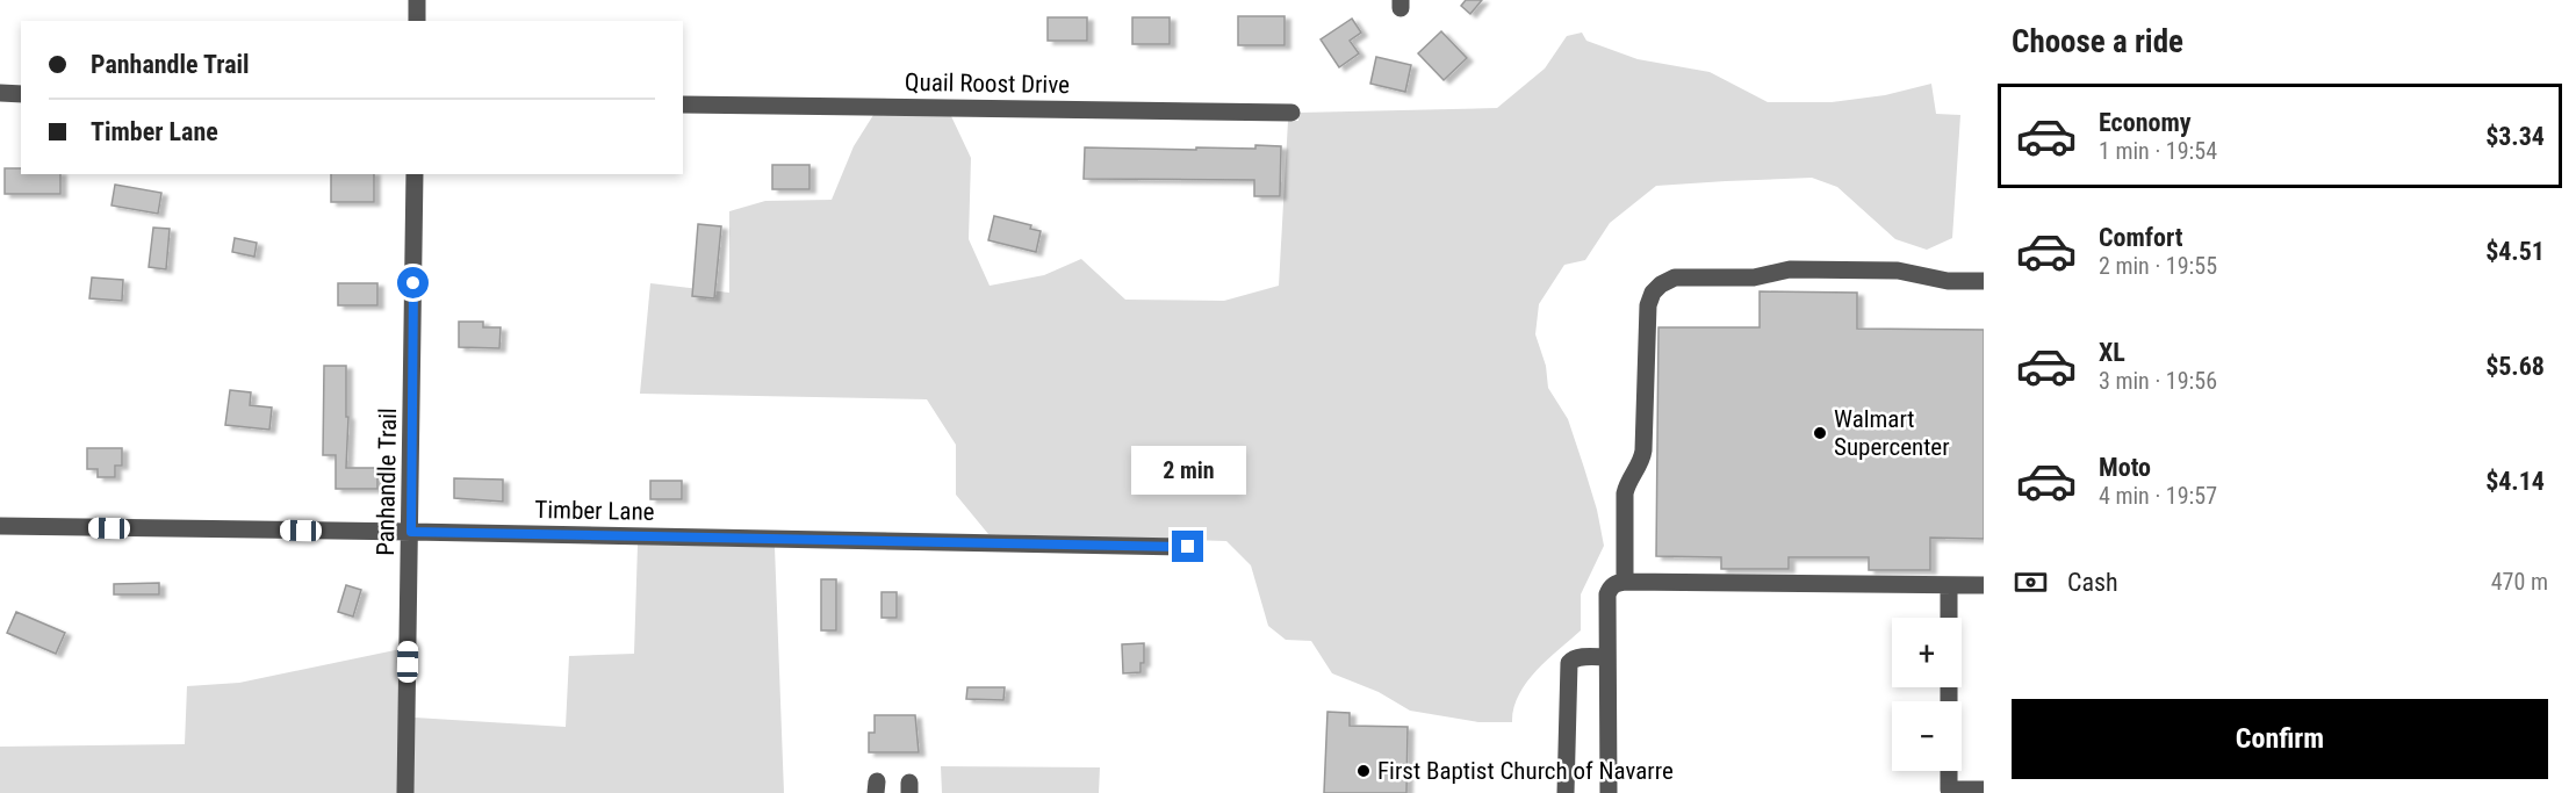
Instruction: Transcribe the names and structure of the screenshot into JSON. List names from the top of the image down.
{
  "streets": {
    "street": ["Quail Roost Drive", "Panhandle Trail", "Timber Lane"]
  },
  "crossings": [
    ["Panhandle Trail", "Timber Lane"]
  ],
  "places": ["Walmart Supercenter", "First Baptist Church of Navarre"],
  "page": {
    "heading": "Choose a ride",
    "banner": ["Panhandle Trail", "Timber Lane"],
    "list": [
      {
        "name": "Economy",
        "note": "1 min · 19:54",
        "value": "$3.34"
      },
      {
        "name": "Comfort",
        "note": "2 min · 19:55",
        "value": "$4.51"
      },
      {
        "name": "XL",
        "note": "3 min · 19:56",
        "value": "$5.68"
      },
      {
        "name": "Moto",
        "note": "4 min · 19:57",
        "value": "$4.14"
      }
    ],
    "bubble": "2 min",
    "pay": ["Cash", "470 m"],
    "map_buttons": ["+", "−"],
    "buttons": "Confirm"
  }
}
